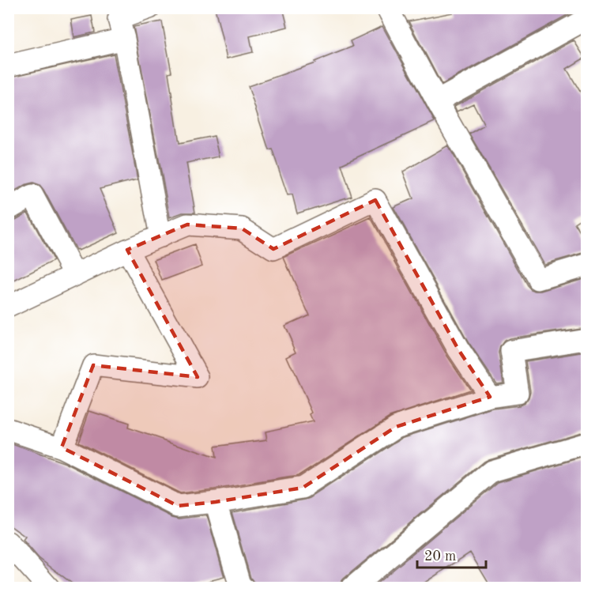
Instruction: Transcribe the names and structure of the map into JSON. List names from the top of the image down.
{
  "scale_bar": "20 m"
}
